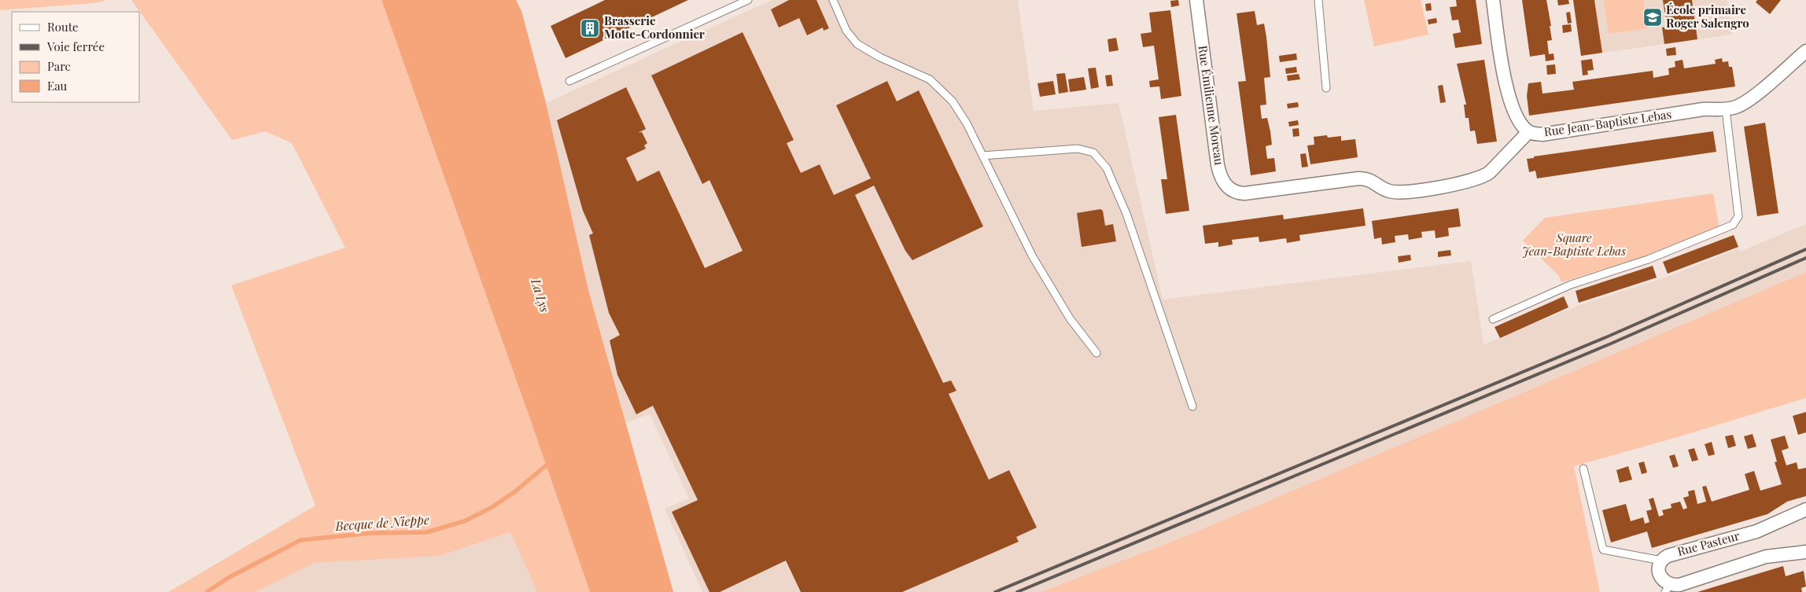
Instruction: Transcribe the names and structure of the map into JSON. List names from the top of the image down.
{
  "streets": {
    "street": ["Rue Émilienne Moreau", "Rue Jean-Baptiste Lebas", "Rue Pasteur"]
  },
  "crossings": [
    ["Rue Émilienne Moreau", "Rue Jean-Baptiste Lebas"]
  ],
  "water": ["La Lys", "Becque de Nieppe"],
  "parks": ["Square Jean-Baptiste Lebas"],
  "places": {
    "school or university": ["École primaire Roger Salengro"],
    "building": ["Brasserie Motte-Cordonnier"]
  },
  "legend": [
    "Route",
    "Voie ferrée",
    "Parc",
    "Eau"
  ]
}
